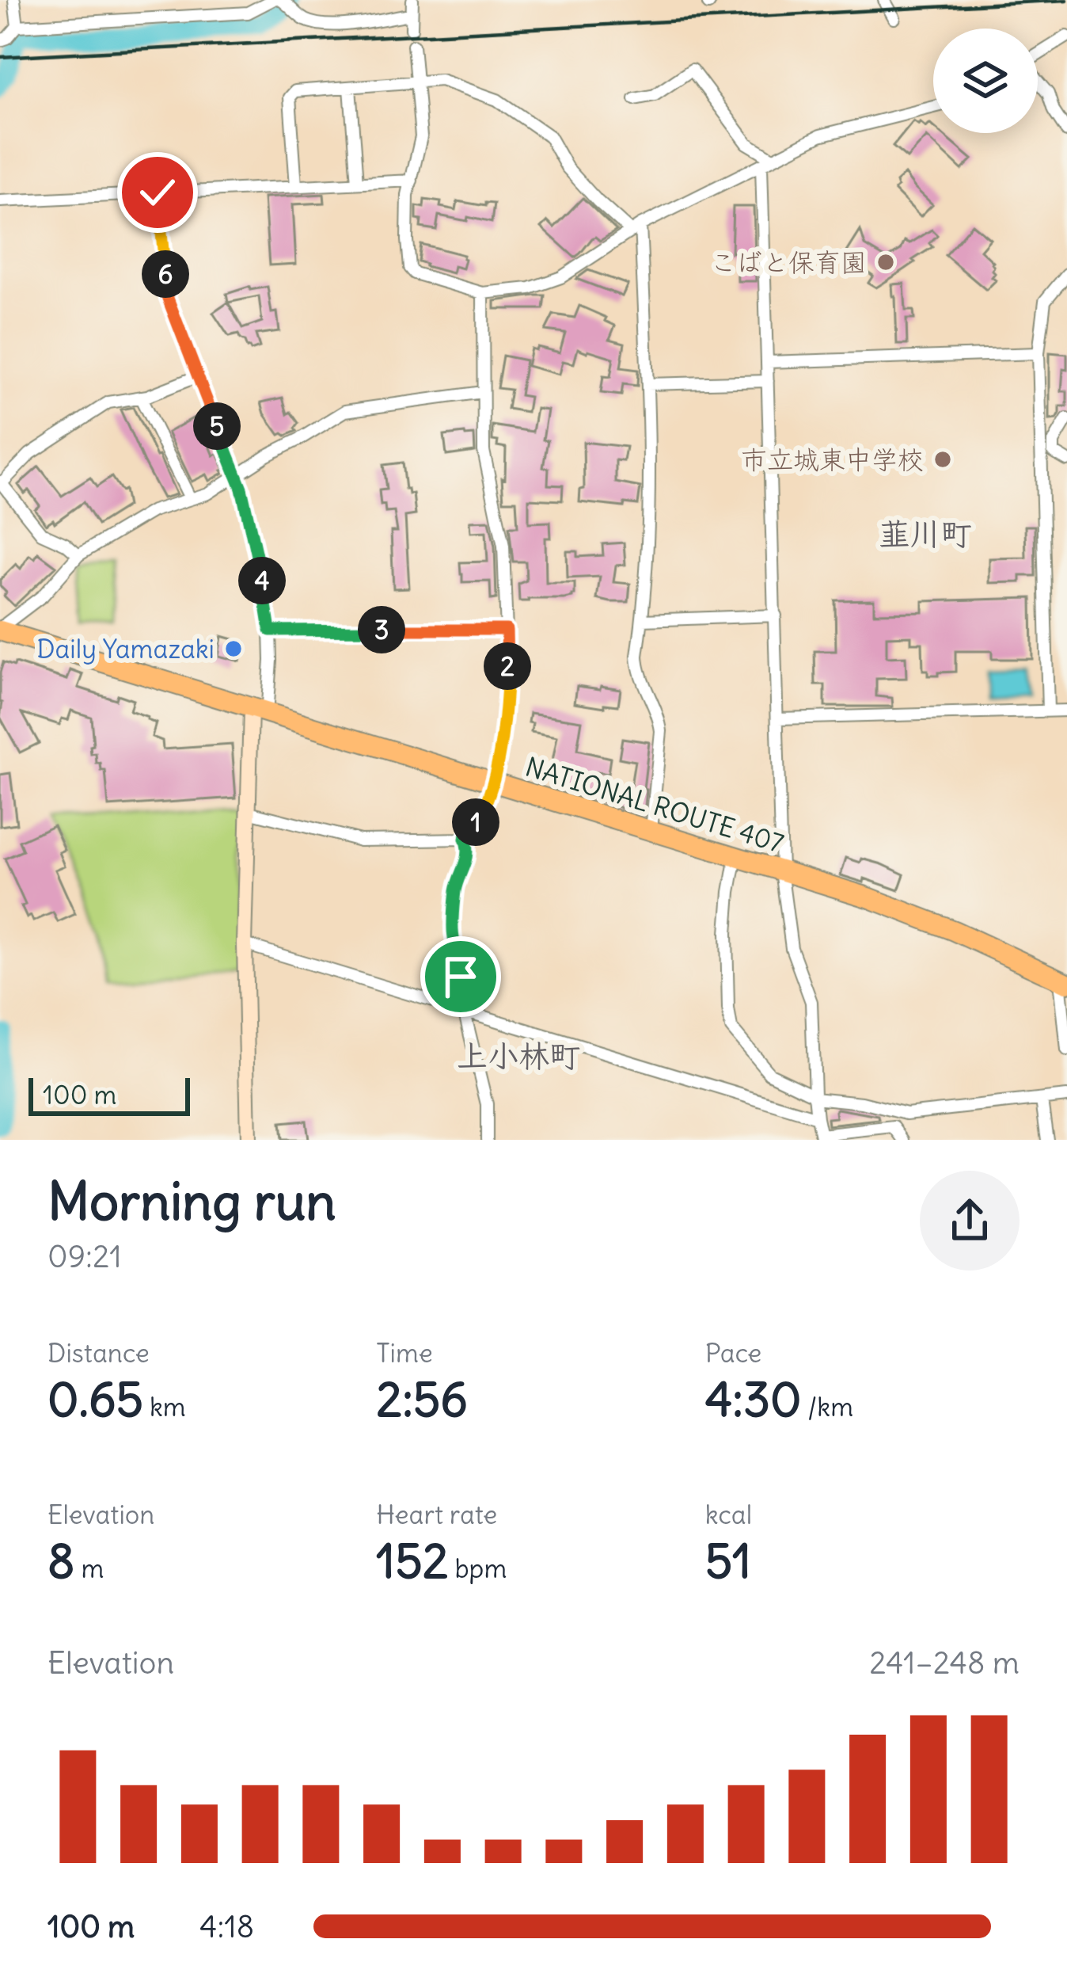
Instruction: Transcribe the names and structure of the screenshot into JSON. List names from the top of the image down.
{
  "streets": {
    "highway": ["NATIONAL ROUTE 407"]
  },
  "districts": ["韮川町", "上小林町"],
  "places": ["こばと保育園", "市立城東中学校", "Daily Yamazaki"],
  "scale_bar": "100 m",
  "page": {
    "pins": [
      "6",
      "5",
      "4",
      "3",
      "2",
      "1"
    ],
    "scale": "100 m",
    "heading": ["Morning run", "09:21"],
    "stats": [
      ["Distance", "0.65 km"],
      ["Time", "2:56"],
      ["Pace", "4:30 /km"],
      ["Elevation", "8 m"],
      ["Heart rate", "152 bpm"],
      ["kcal", "51"]
    ],
    "chart": ["Elevation", "241–248 m"],
    "list": [
      {
        "name": "100 m",
        "note": "4:18"
      }
    ]
  }
}
